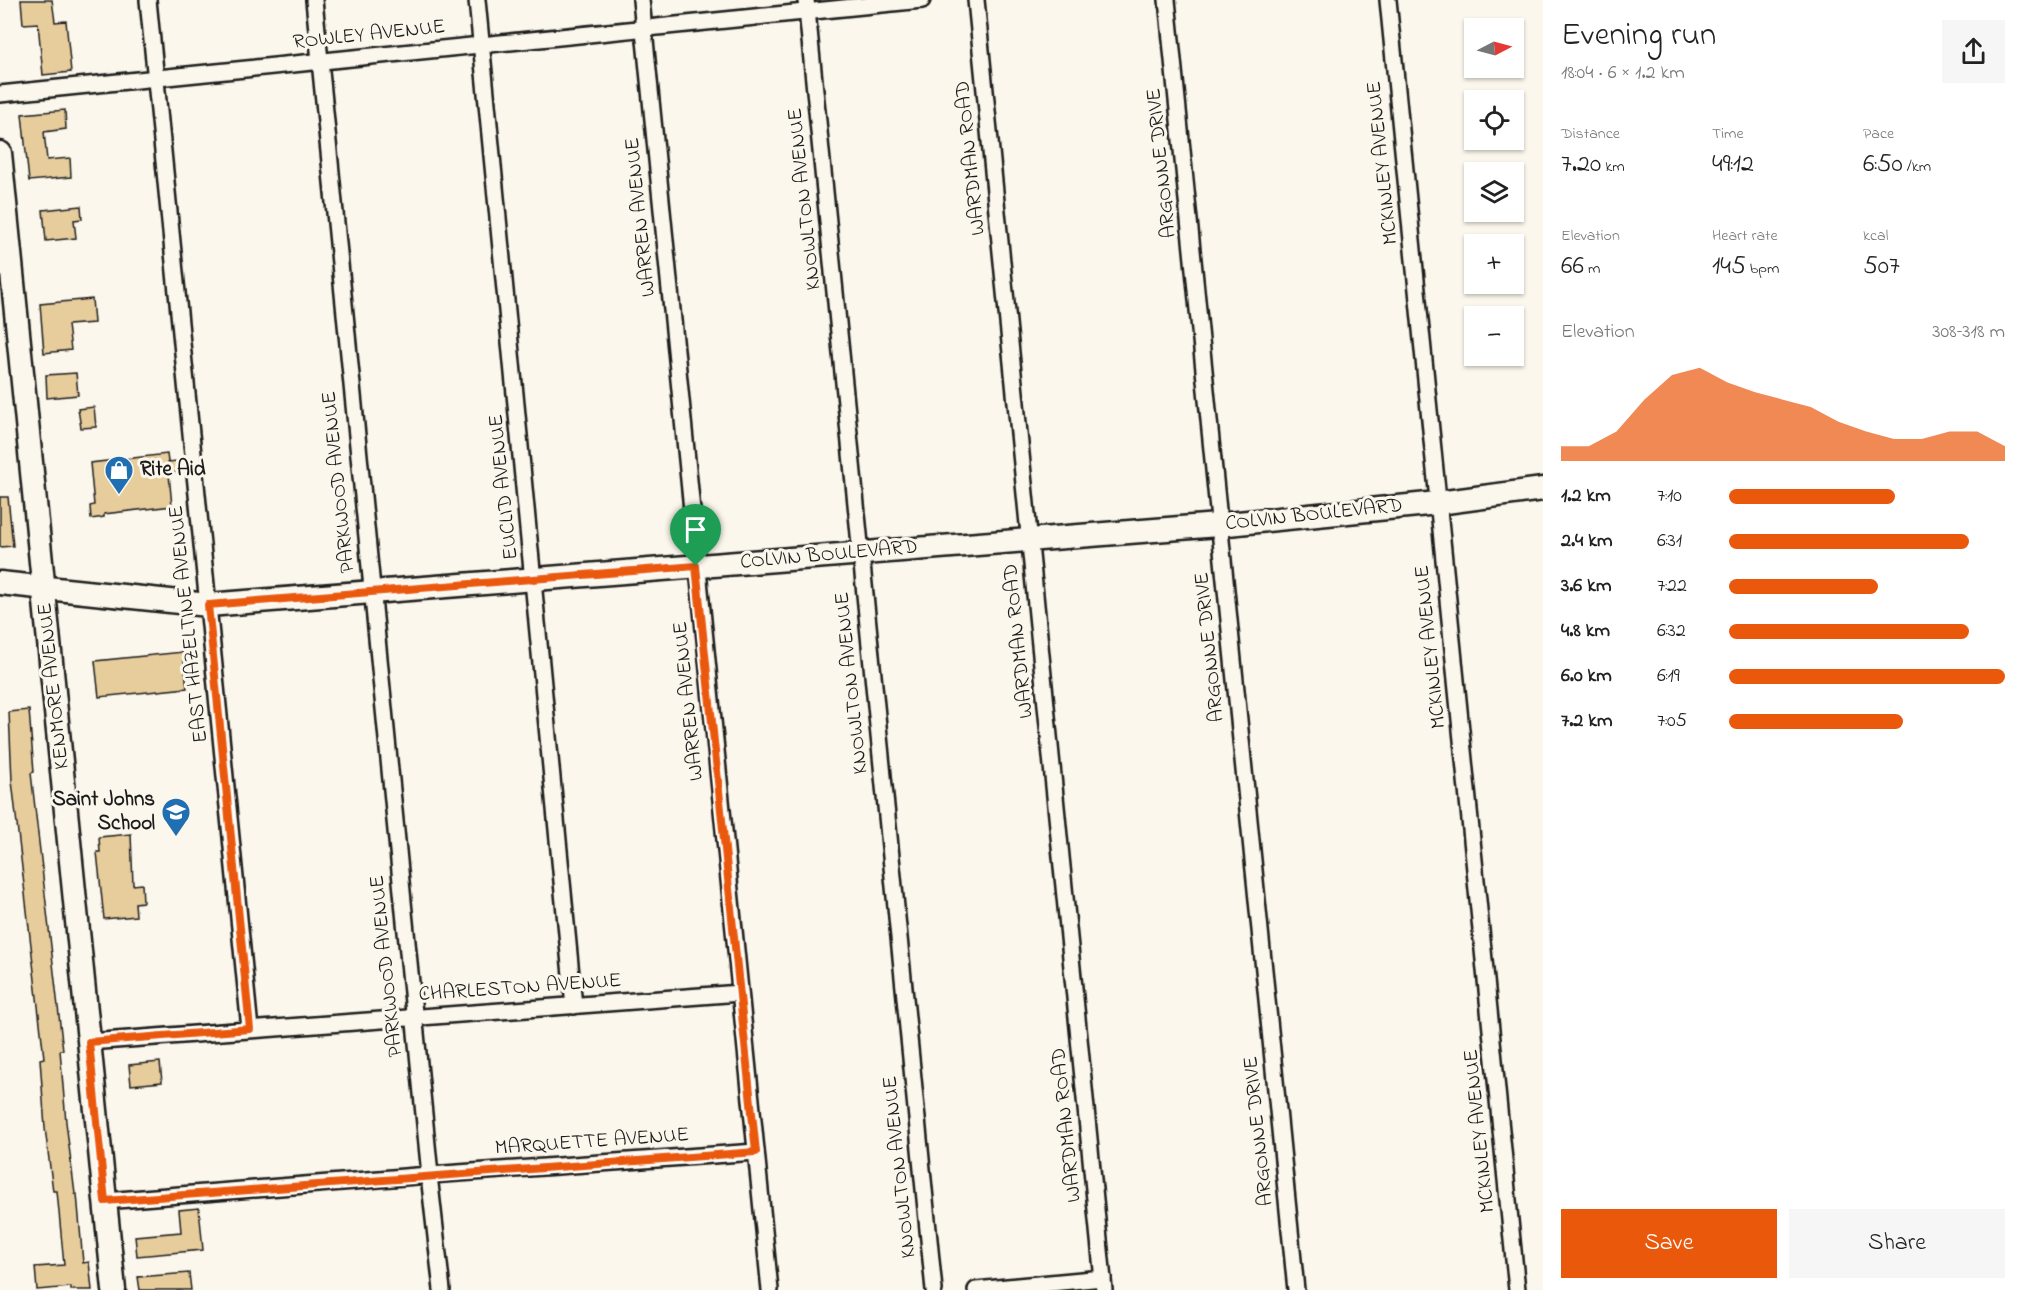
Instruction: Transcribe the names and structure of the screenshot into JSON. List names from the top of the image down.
{
  "streets": {
    "street": [
      "ROWLEY AVENUE",
      "WARDMAN ROAD",
      "ARGONNE DRIVE",
      "MCKINLEY AVENUE",
      "KNOWLTON AVENUE",
      "WARREN AVENUE",
      "PARKWOOD AVENUE",
      "EUCLID AVENUE",
      "COLVIN BOULEVARD",
      "EAST HAZELTINE AVENUE",
      "KENMORE AVENUE",
      "CHARLESTON AVENUE",
      "MARQUETTE AVENUE"
    ]
  },
  "crossings": [
    ["ROWLEY AVENUE", "KNOWLTON AVENUE"],
    ["ROWLEY AVENUE", "WARREN AVENUE"],
    ["ROWLEY AVENUE", "PARKWOOD AVENUE"],
    ["ROWLEY AVENUE", "EUCLID AVENUE"],
    ["ROWLEY AVENUE", "EAST HAZELTINE AVENUE"],
    ["WARDMAN ROAD", "COLVIN BOULEVARD"],
    ["ARGONNE DRIVE", "COLVIN BOULEVARD"],
    ["MCKINLEY AVENUE", "COLVIN BOULEVARD"],
    ["KNOWLTON AVENUE", "COLVIN BOULEVARD"],
    ["WARREN AVENUE", "COLVIN BOULEVARD"],
    ["WARREN AVENUE", "CHARLESTON AVENUE"],
    ["WARREN AVENUE", "MARQUETTE AVENUE"],
    ["PARKWOOD AVENUE", "COLVIN BOULEVARD"],
    ["PARKWOOD AVENUE", "CHARLESTON AVENUE"],
    ["PARKWOOD AVENUE", "MARQUETTE AVENUE"],
    ["EUCLID AVENUE", "COLVIN BOULEVARD"],
    ["EUCLID AVENUE", "CHARLESTON AVENUE"],
    ["COLVIN BOULEVARD", "EAST HAZELTINE AVENUE"],
    ["COLVIN BOULEVARD", "KENMORE AVENUE"],
    ["EAST HAZELTINE AVENUE", "CHARLESTON AVENUE"],
    ["KENMORE AVENUE", "CHARLESTON AVENUE"],
    ["KENMORE AVENUE", "MARQUETTE AVENUE"]
  ],
  "places": {
    "shop": ["Rite Aid"],
    "school or university": ["Saint Johns School"]
  },
  "north": "right",
  "page": {
    "heading": ["Evening run", "18:04 · 6 × 1.2 km"],
    "map_buttons": ["+", "−"],
    "stats": [
      ["Distance", "7.20 km"],
      ["Time", "49:12"],
      ["Pace", "6:50 /km"],
      ["Elevation", "66 m"],
      ["Heart rate", "145 bpm"],
      ["kcal", "507"]
    ],
    "chart": ["Elevation", "308–318 m"],
    "list": [
      {
        "name": "1.2 km",
        "note": "7:10"
      },
      {
        "name": "2.4 km",
        "note": "6:31"
      },
      {
        "name": "3.6 km",
        "note": "7:22"
      },
      {
        "name": "4.8 km",
        "note": "6:32"
      },
      {
        "name": "6.0 km",
        "note": "6:19"
      },
      {
        "name": "7.2 km",
        "note": "7:05"
      }
    ],
    "buttons": ["Save", "Share"]
  }
}
